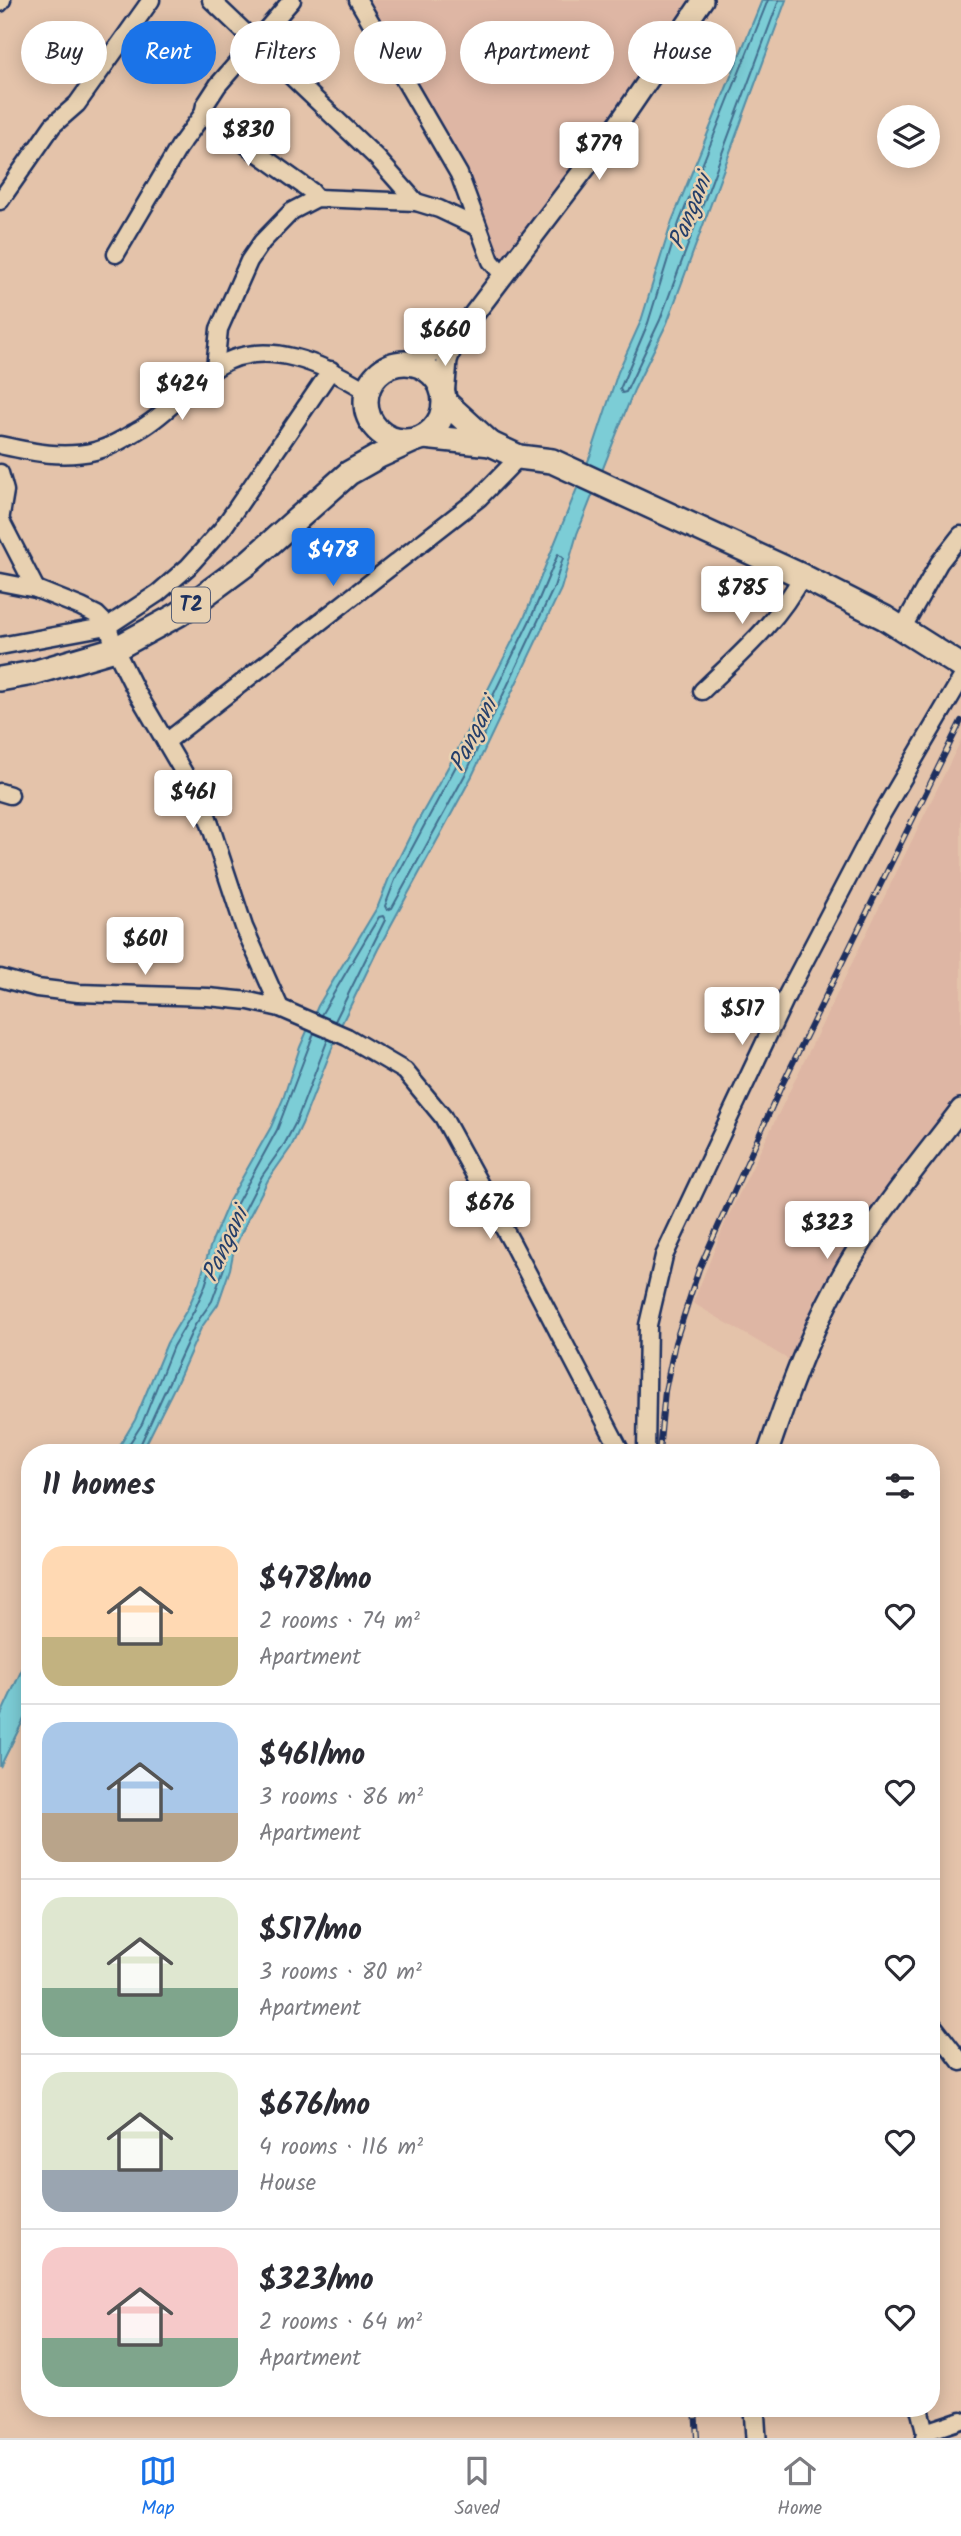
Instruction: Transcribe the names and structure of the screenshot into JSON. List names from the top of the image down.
{
  "streets": {
    "highway": ["T2"]
  },
  "water": ["Pangani"],
  "page": {
    "chip": [
      "Buy",
      "Rent",
      "Filters",
      "New",
      "Apartment",
      "House"
    ],
    "price": [
      "$830",
      "$779",
      "$660",
      "$424",
      "$478",
      "$785",
      "$461",
      "$601",
      "$517",
      "$676",
      "$323"
    ],
    "heading": "11 homes",
    "list": [
      {
        "name": "$478/mo",
        "note": "2 rooms · 74 m² · Apartment"
      },
      {
        "name": "$461/mo",
        "note": "3 rooms · 86 m² · Apartment"
      },
      {
        "name": "$517/mo",
        "note": "3 rooms · 80 m² · Apartment"
      },
      {
        "name": "$676/mo",
        "note": "4 rooms · 116 m² · House"
      },
      {
        "name": "$323/mo",
        "note": "2 rooms · 64 m² · Apartment"
      }
    ],
    "tabs": ["Map", "Saved", "Home"]
  }
}
